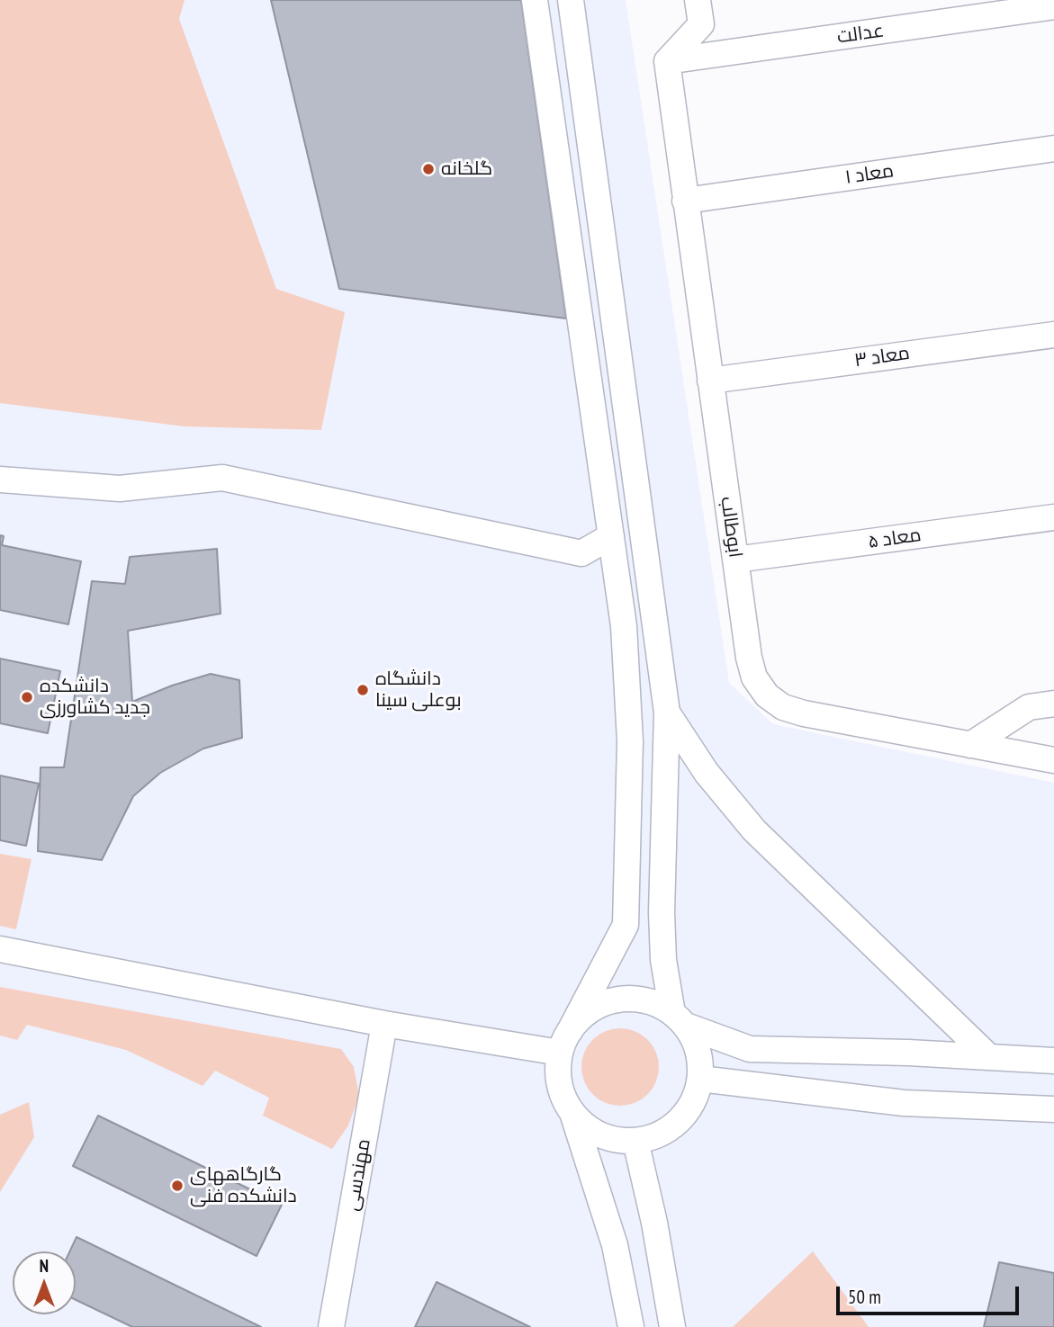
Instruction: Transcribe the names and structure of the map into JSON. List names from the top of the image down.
{
  "streets": {
    "street": [
      "عدالت",
      "معاد ۱",
      "معاد ۳",
      "ابوطالب",
      "معاد ۵",
      "مهندسی"
    ]
  },
  "crossings": [
    ["عدالت", "ابوطالب"],
    ["معاد ۱", "ابوطالب"],
    ["معاد ۳", "ابوطالب"],
    ["ابوطالب", "معاد ۵"]
  ],
  "places": [
    "گلخانه",
    "دانشگاه بوعلی سینا",
    "دانشکده جدید کشاورزی",
    "گارگاههای دانشکده فنی"
  ],
  "scale_bar": "50 m",
  "north": "top"
}
